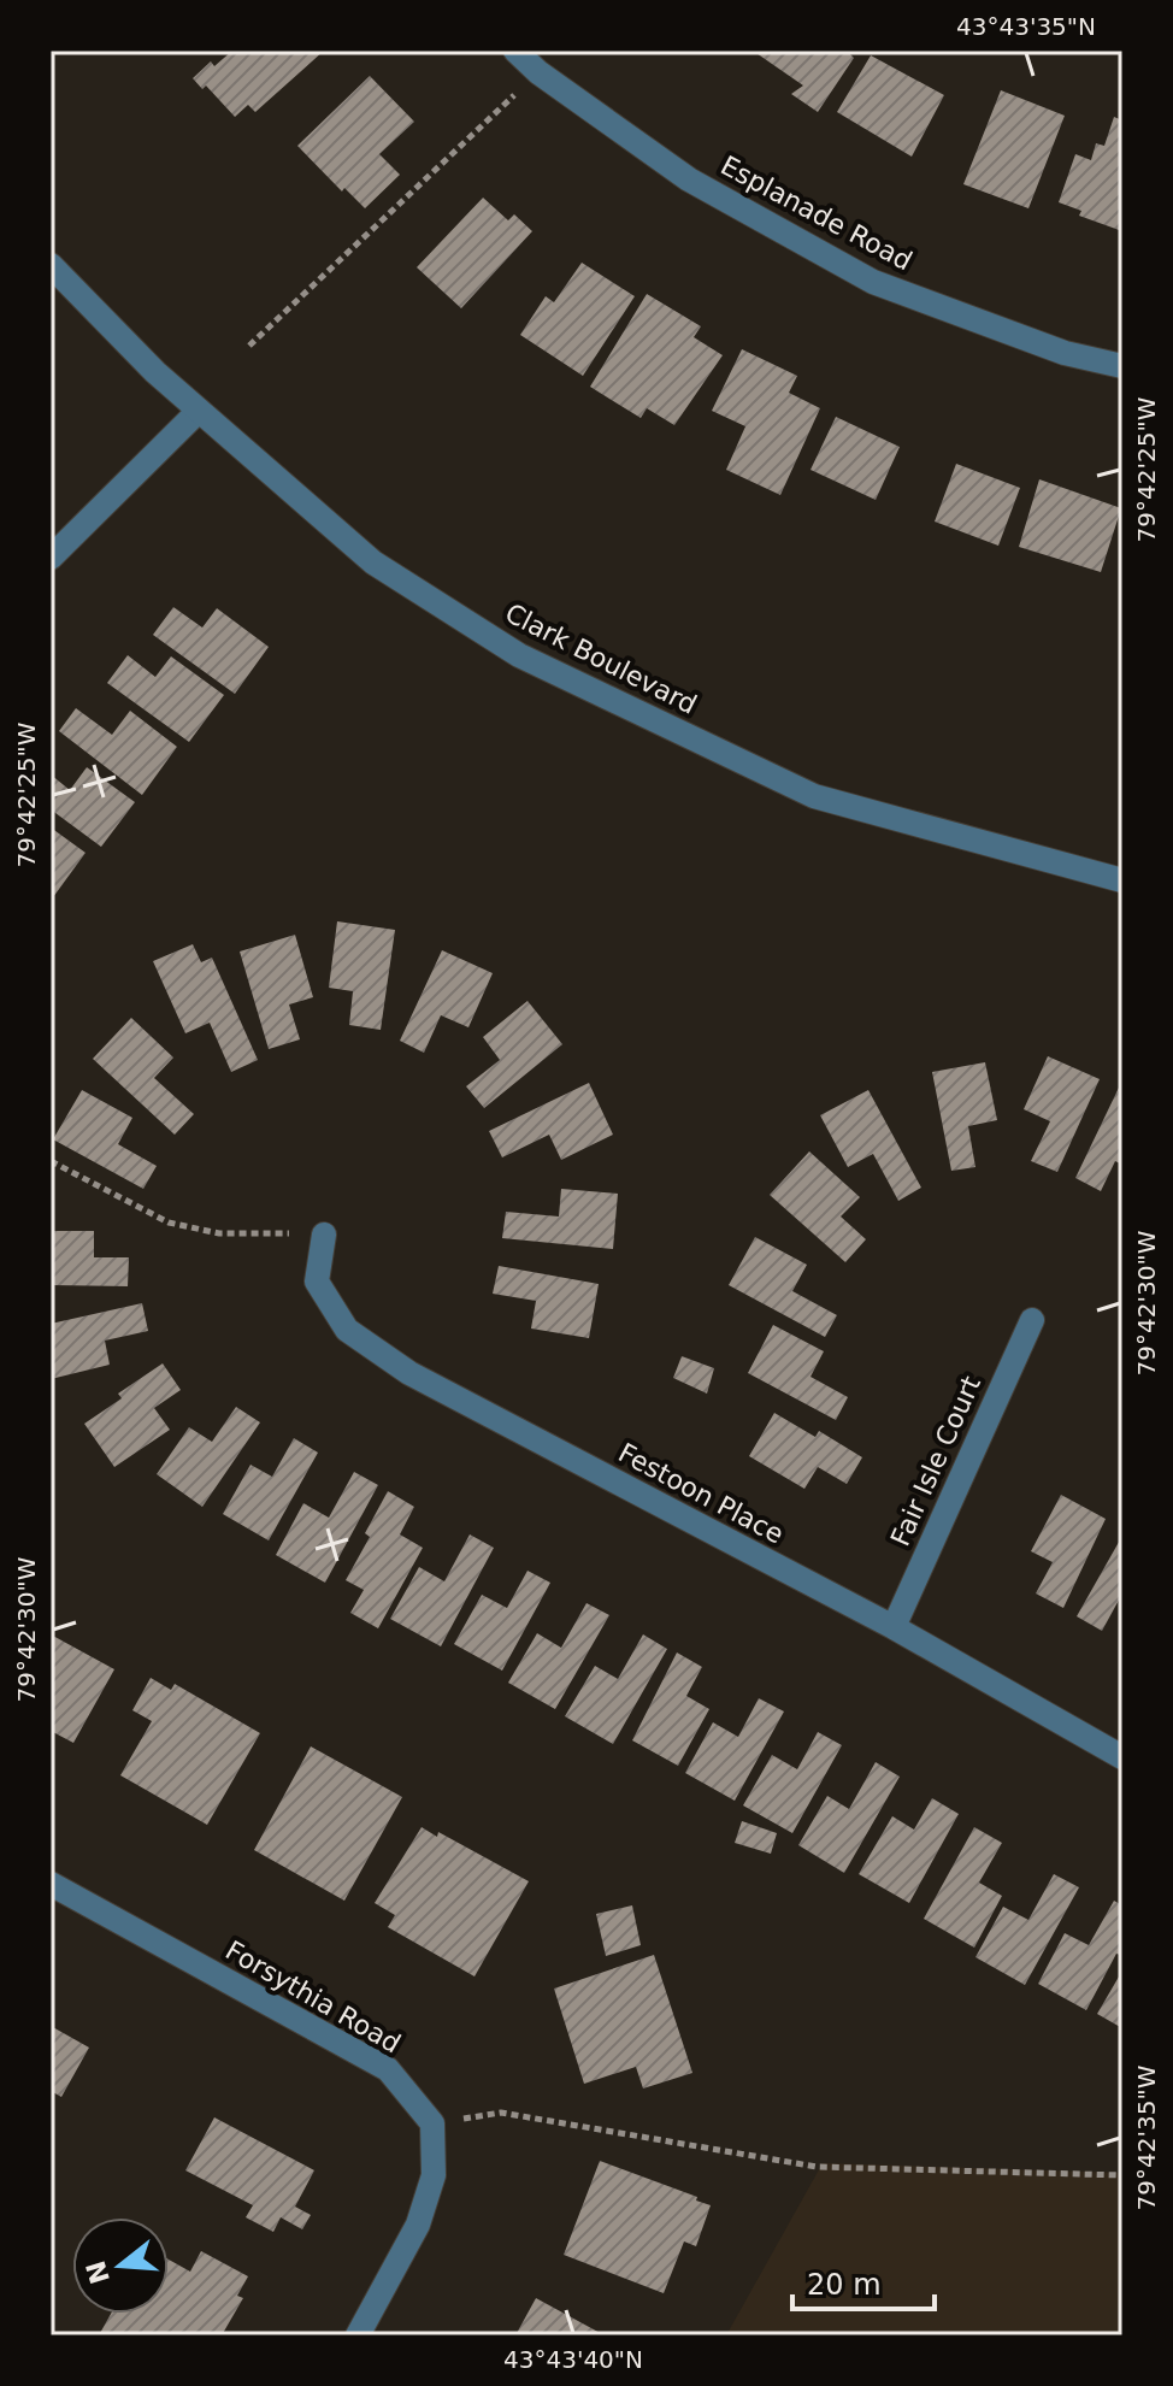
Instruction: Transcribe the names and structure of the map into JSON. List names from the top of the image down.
{
  "streets": {
    "street": [
      "Esplanade Road",
      "Clark Boulevard",
      "Fair Isle Court",
      "Festoon Place",
      "Forsythia Road"
    ]
  },
  "crossings": [
    ["Fair Isle Court", "Festoon Place"]
  ],
  "scale_bar": "20 m",
  "north": "left",
  "coordinates": [
    "43°43'35\"N",
    "79°42'25\"W",
    "79°42'30\"W",
    "79°42'35\"W",
    "43°43'40\"N"
  ]
}
